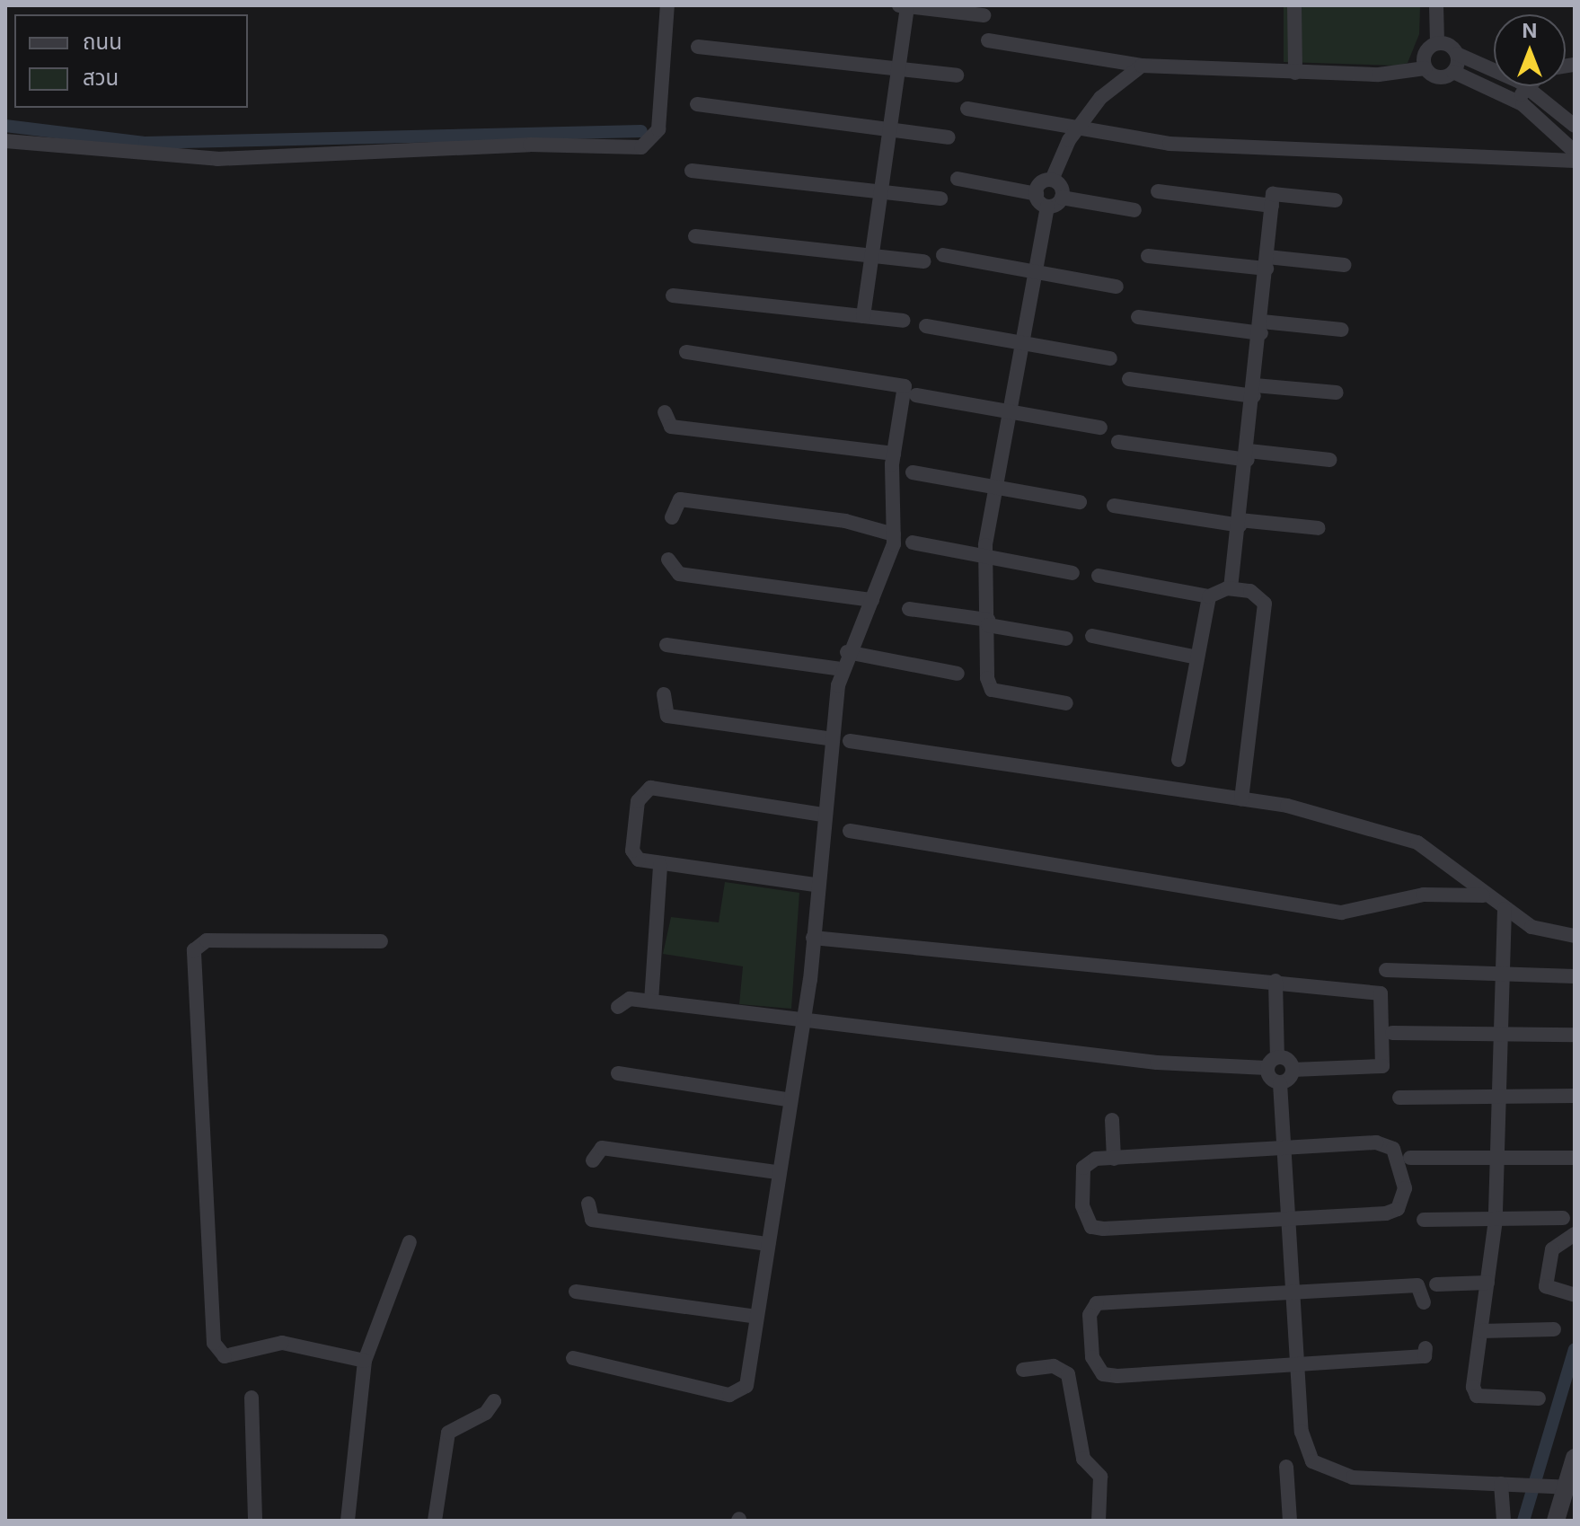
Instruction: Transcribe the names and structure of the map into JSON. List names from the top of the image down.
{
  "legend": ["ถนน", "สวน"],
  "north": "top"
}
